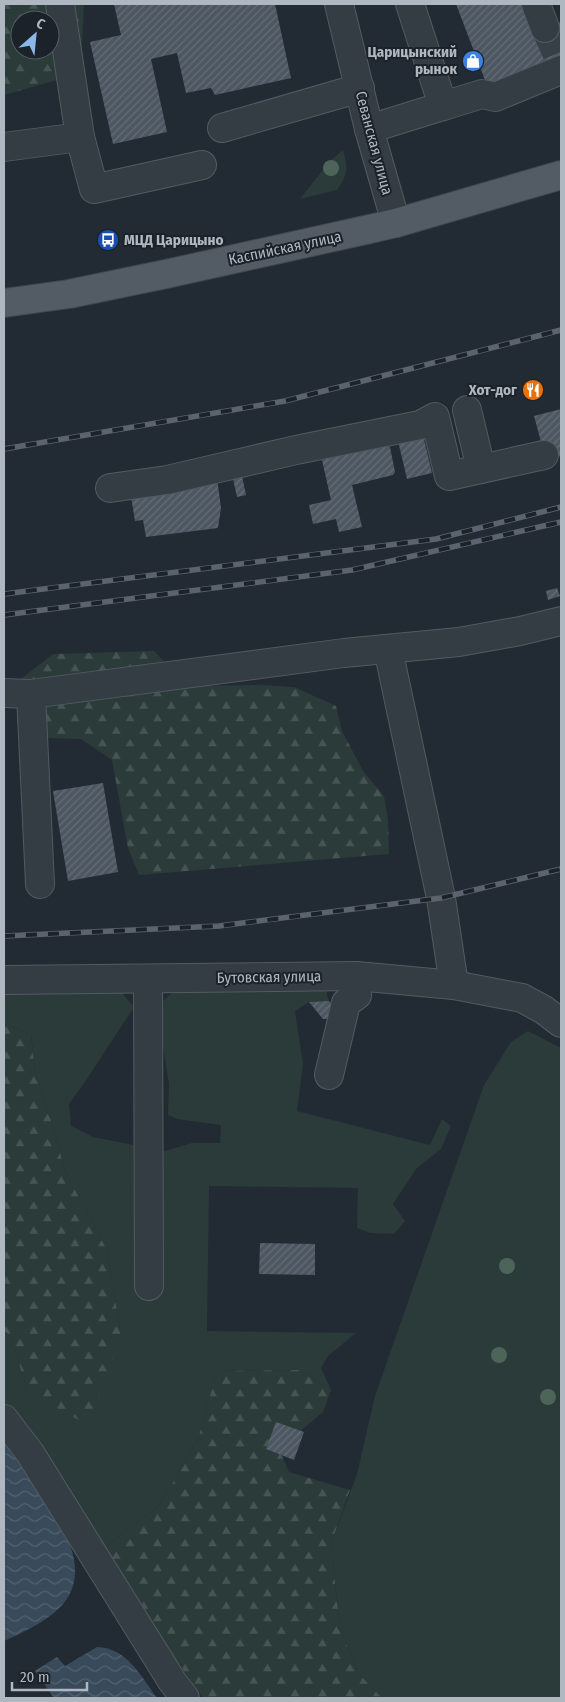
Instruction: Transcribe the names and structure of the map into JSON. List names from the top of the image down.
{
  "streets": {
    "main road": ["Каспийская улица"],
    "street": ["Севанская улица", "Бутовская улица"]
  },
  "crossings": [
    ["Севанская улица", "Каспийская улица"]
  ],
  "places": {
    "shop": ["Царицынский рынок"],
    "bus stop": ["МЦД Царицыно"],
    "restaurant": ["Хот-дог"]
  },
  "scale_bar": "20 m",
  "north": "top right"
}
